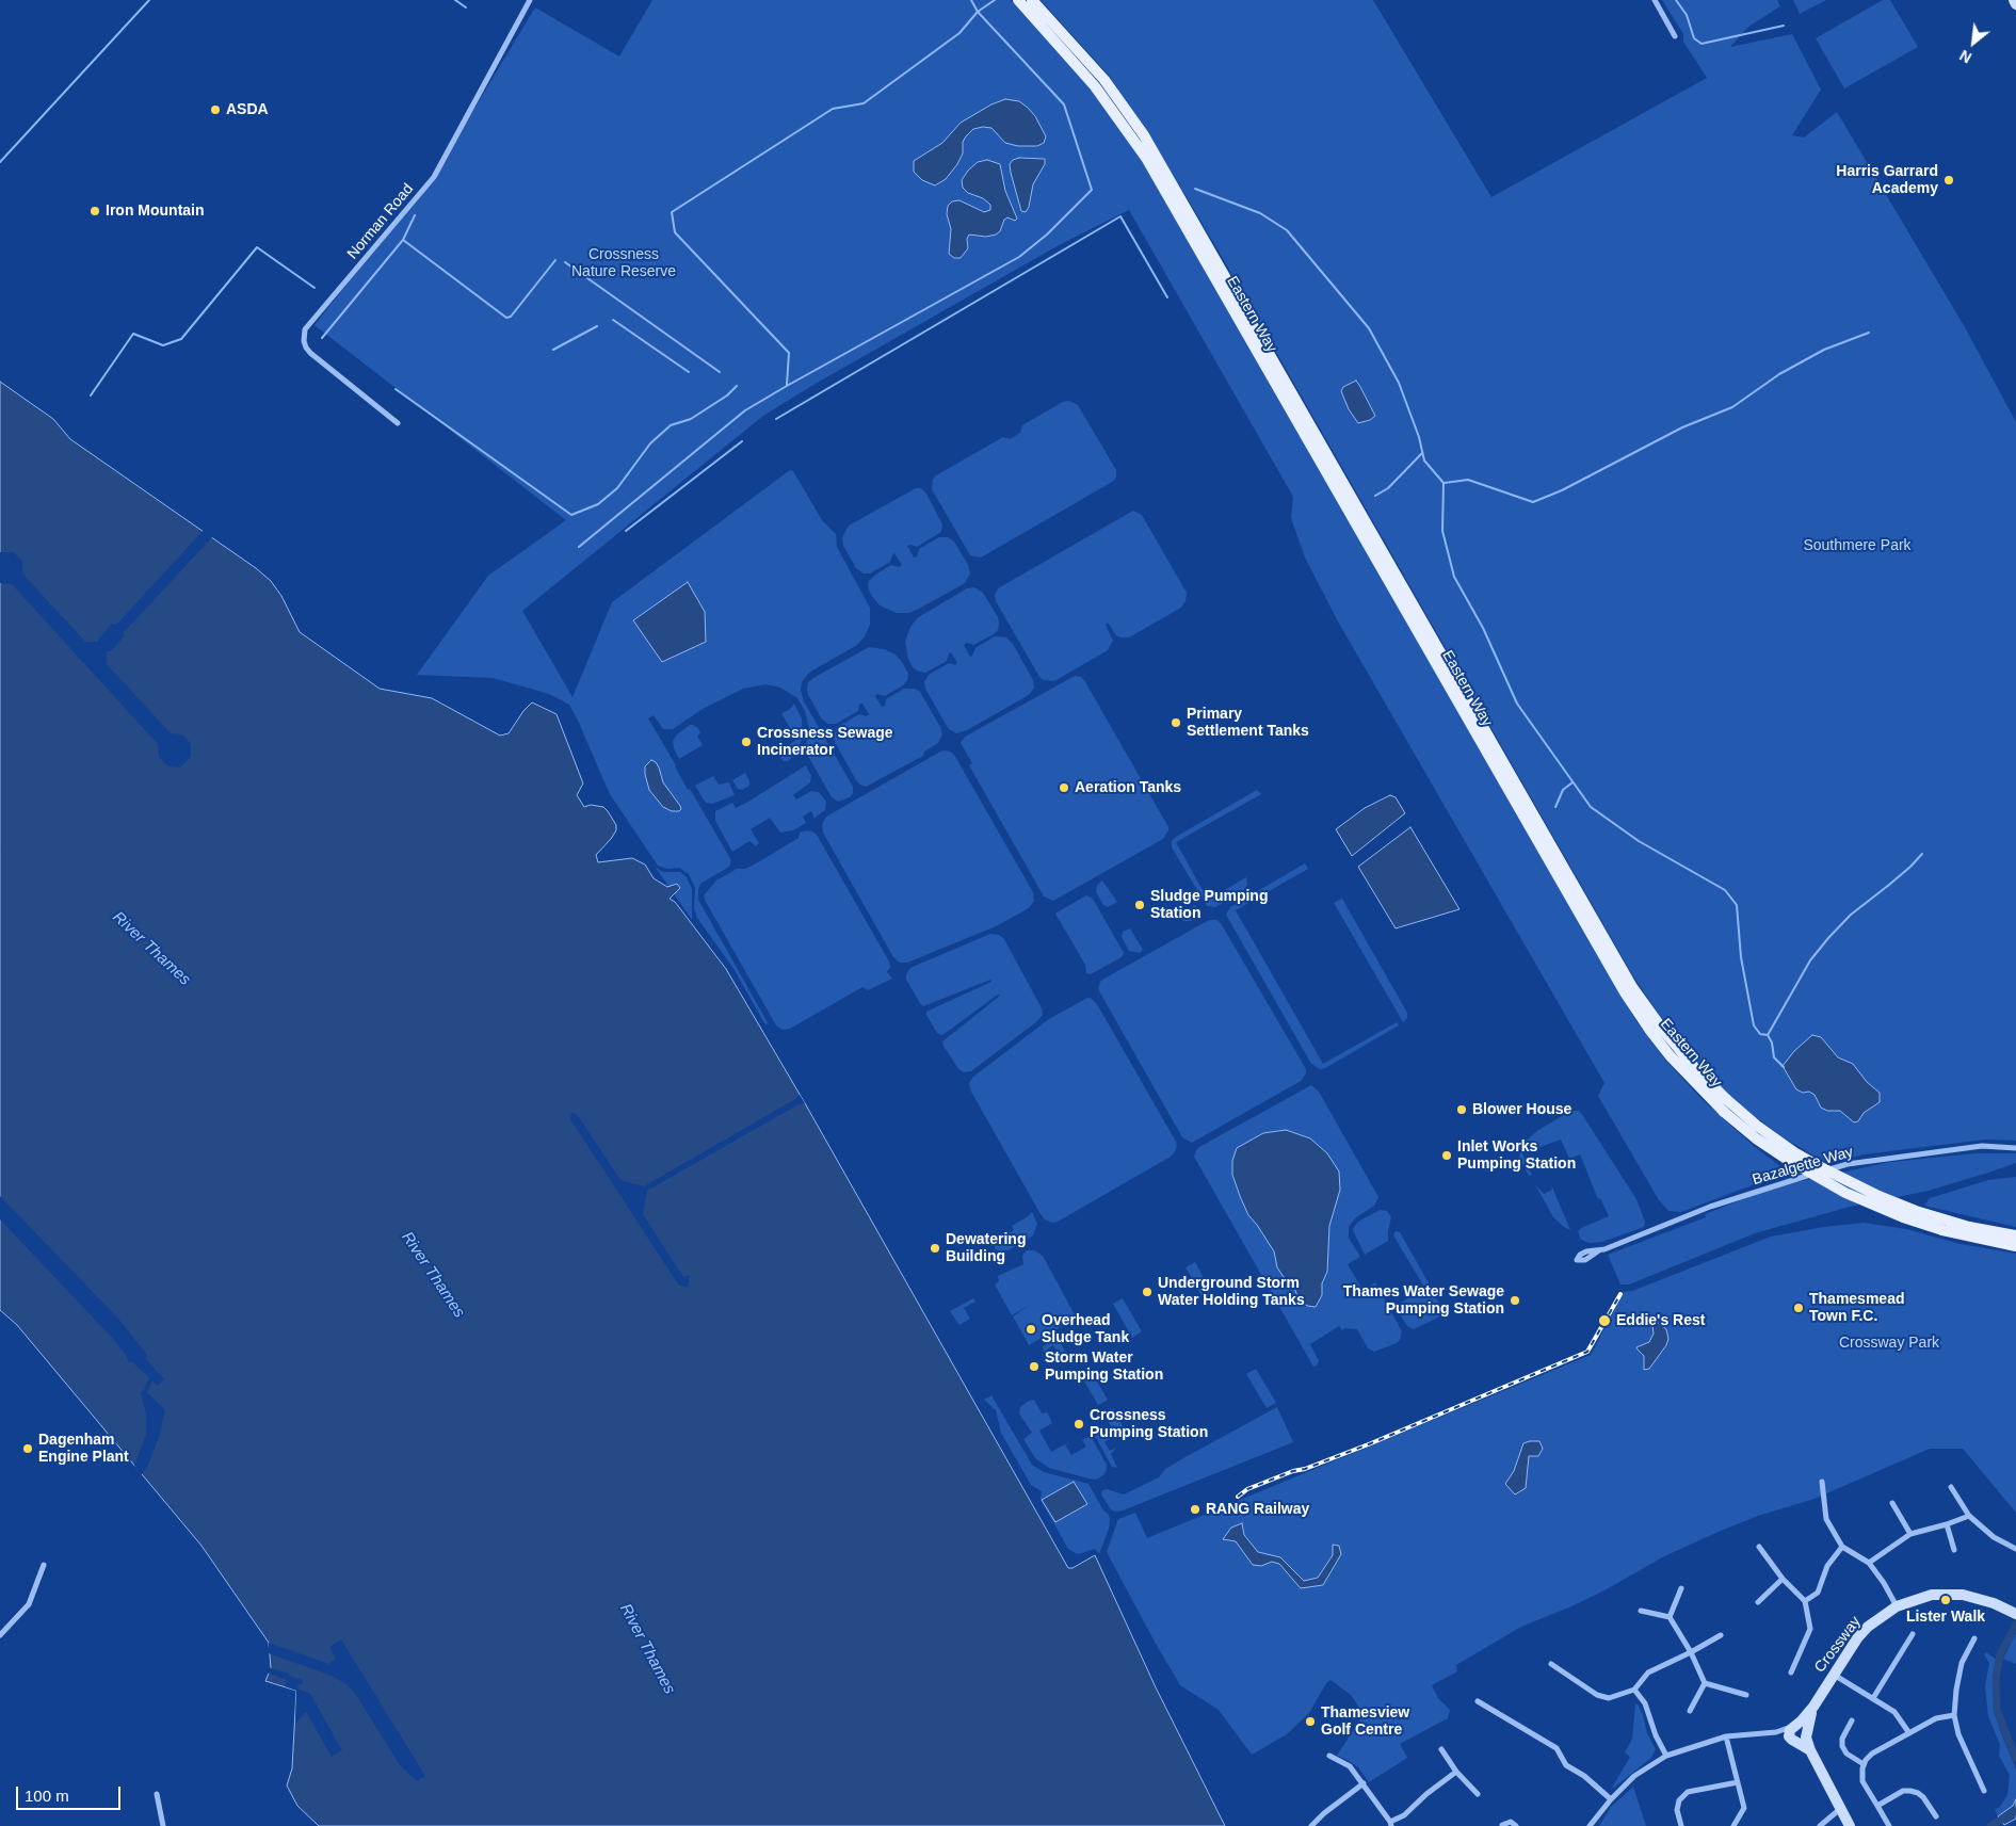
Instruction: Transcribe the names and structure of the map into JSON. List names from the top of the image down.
{
  "streets": {
    "main road": ["Eastern Way"],
    "street": ["Norman Road", "Bazalgette Way", "Crossway"]
  },
  "water": ["River Thames"],
  "parks": ["Crossness Nature Reserve", "Southmere Park", "Crossway Park"],
  "places": [
    "ASDA",
    "Harris Garrard Academy",
    "Iron Mountain",
    "Primary Settlement Tanks",
    "Crossness Sewage Incinerator",
    "Aeration Tanks",
    "Sludge Pumping Station",
    "Blower House",
    "Inlet Works Pumping Station",
    "Dewatering Building",
    "Underground Storm Water Holding Tanks",
    "Thames Water Sewage Pumping Station",
    "Thamesmead Town F.C.",
    "Eddie's Rest",
    "Overhead Sludge Tank",
    "Storm Water Pumping Station",
    "Crossness Pumping Station",
    "Dagenham Engine Plant",
    "RANG Railway",
    "Lister Walk",
    "Thamesview Golf Centre"
  ],
  "scale_bar": "100 m",
  "north": "bottom left"
}
